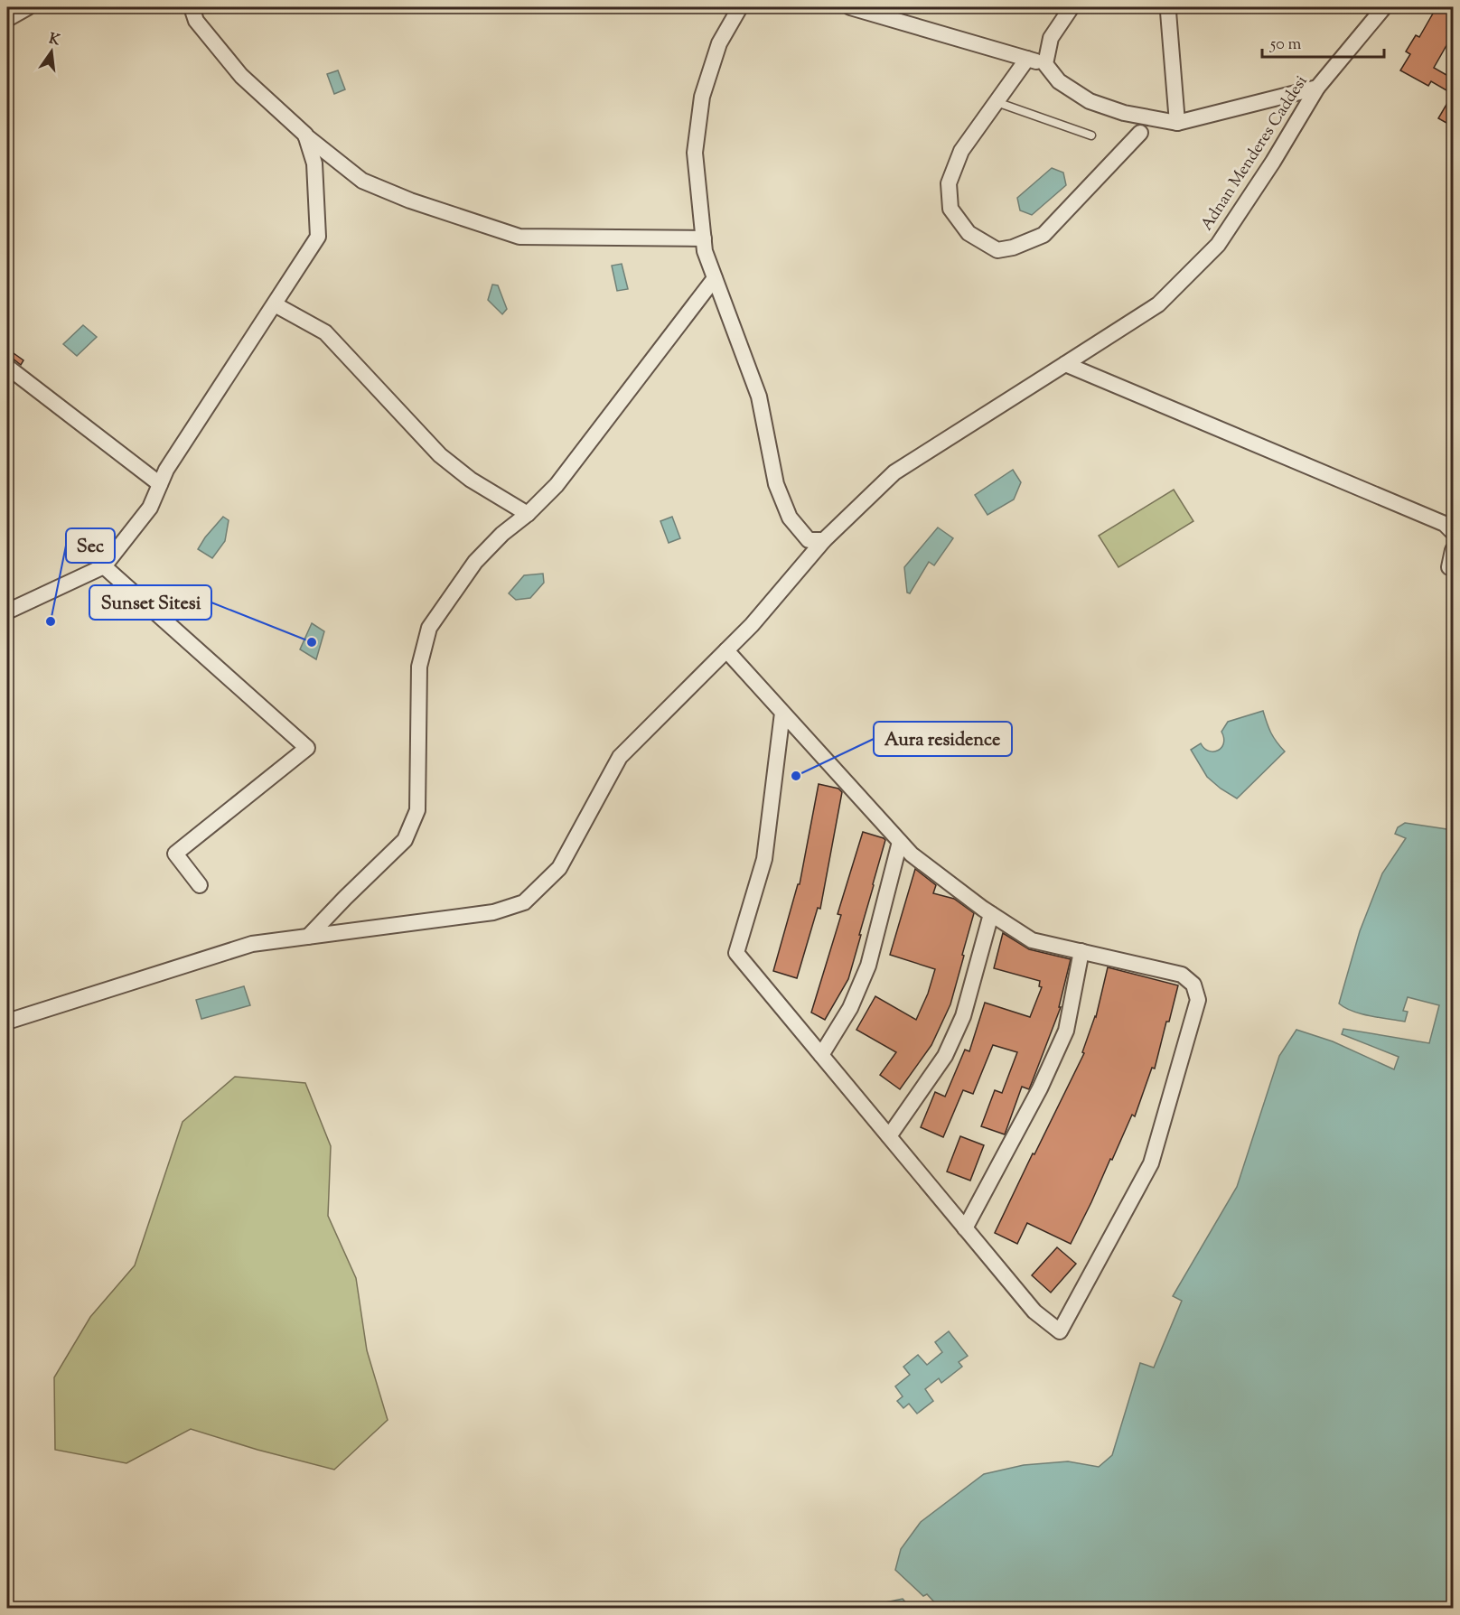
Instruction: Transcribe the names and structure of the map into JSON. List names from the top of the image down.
{
  "streets": {
    "street": ["Adnan Menderes Caddesi"]
  },
  "places": ["Sec", "Sunset Sitesi", "Aura residence"],
  "scale_bar": "50 m",
  "north": "top"
}
